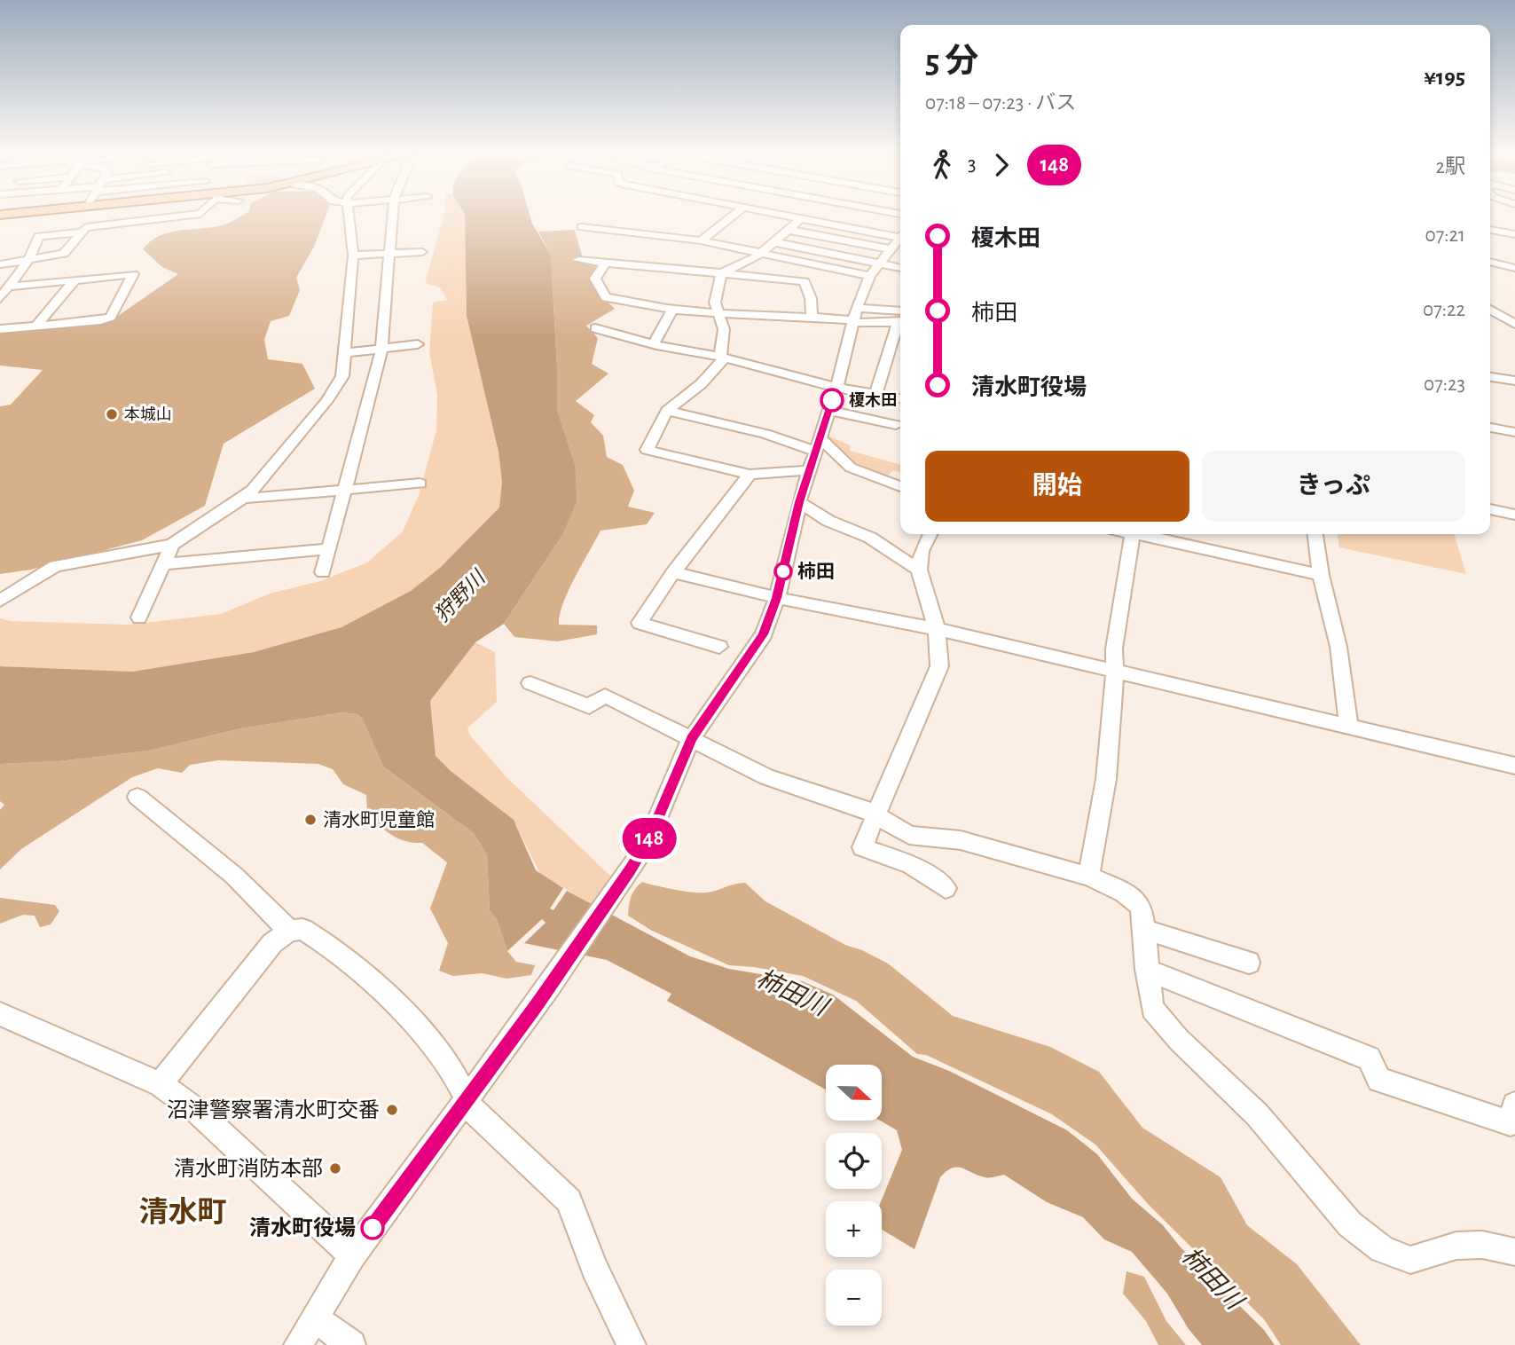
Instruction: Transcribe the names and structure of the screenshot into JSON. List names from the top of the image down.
{
  "districts": ["清水町"],
  "water": ["狩野川", "柿田川"],
  "places": [
    "榎木田",
    "本城山",
    "柿田",
    "清水町児童館",
    "沼津警察署清水町交番",
    "清水町消防本部",
    "清水町役場"
  ],
  "lines": ["bus line 148"],
  "north": "right",
  "page": {
    "on_map": "148",
    "heading": ["5 分", "07:18 – 07:23 · バス", "¥195"],
    "legs": ["3", "148", "2駅"],
    "list": [
      {
        "name": "榎木田",
        "value": "07:21"
      },
      {
        "name": "柿田",
        "value": "07:22"
      },
      {
        "name": "清水町役場",
        "value": "07:23"
      }
    ],
    "buttons": ["開始", "きっぷ"],
    "map_buttons": ["+", "−"]
  }
}
